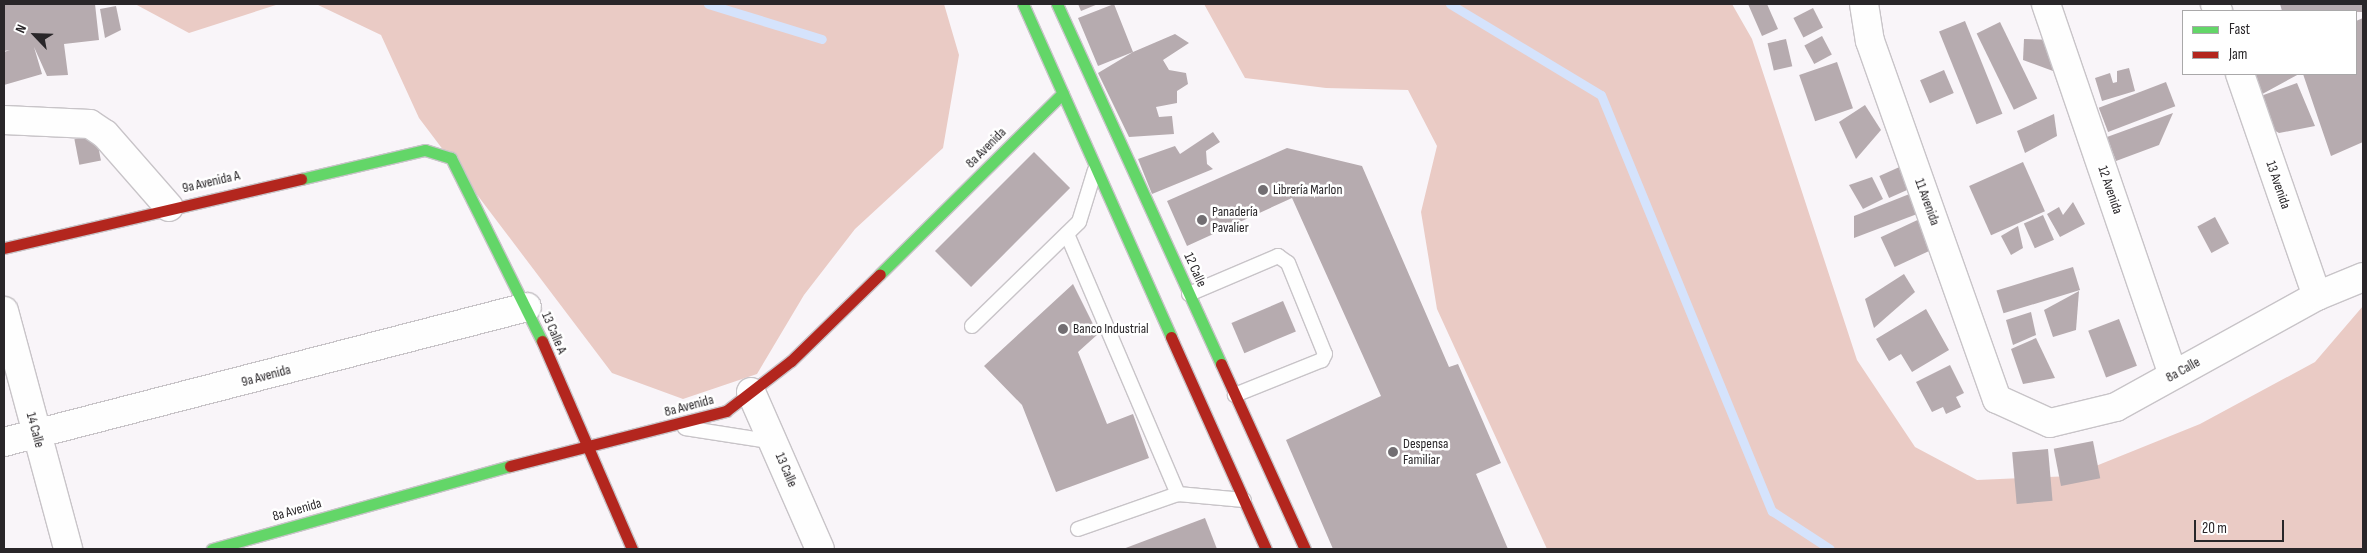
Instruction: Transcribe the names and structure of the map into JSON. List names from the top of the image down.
{
  "streets": {
    "street": [
      "8a Avenida",
      "9a Avenida A",
      "13 Avenida",
      "12 Avenida",
      "11 Avenida",
      "12 Calle",
      "13 Calle A",
      "8a Calle",
      "9a Avenida",
      "14 Calle",
      "13 Calle"
    ]
  },
  "crossings": [
    ["8a Avenida", "13 Calle A"],
    ["8a Avenida", "13 Calle"],
    ["9a Avenida A", "13 Calle A"],
    ["13 Avenida", "8a Calle"],
    ["12 Avenida", "8a Calle"],
    ["11 Avenida", "8a Calle"],
    ["13 Calle A", "9a Avenida"],
    ["9a Avenida", "14 Calle"]
  ],
  "places": [
    "Librería Marlon",
    "Panadería Pavalier",
    "Banco Industrial",
    "Despensa Familiar"
  ],
  "legend": ["Fast", "Jam"],
  "scale_bar": "20 m",
  "north": "top left"
}
